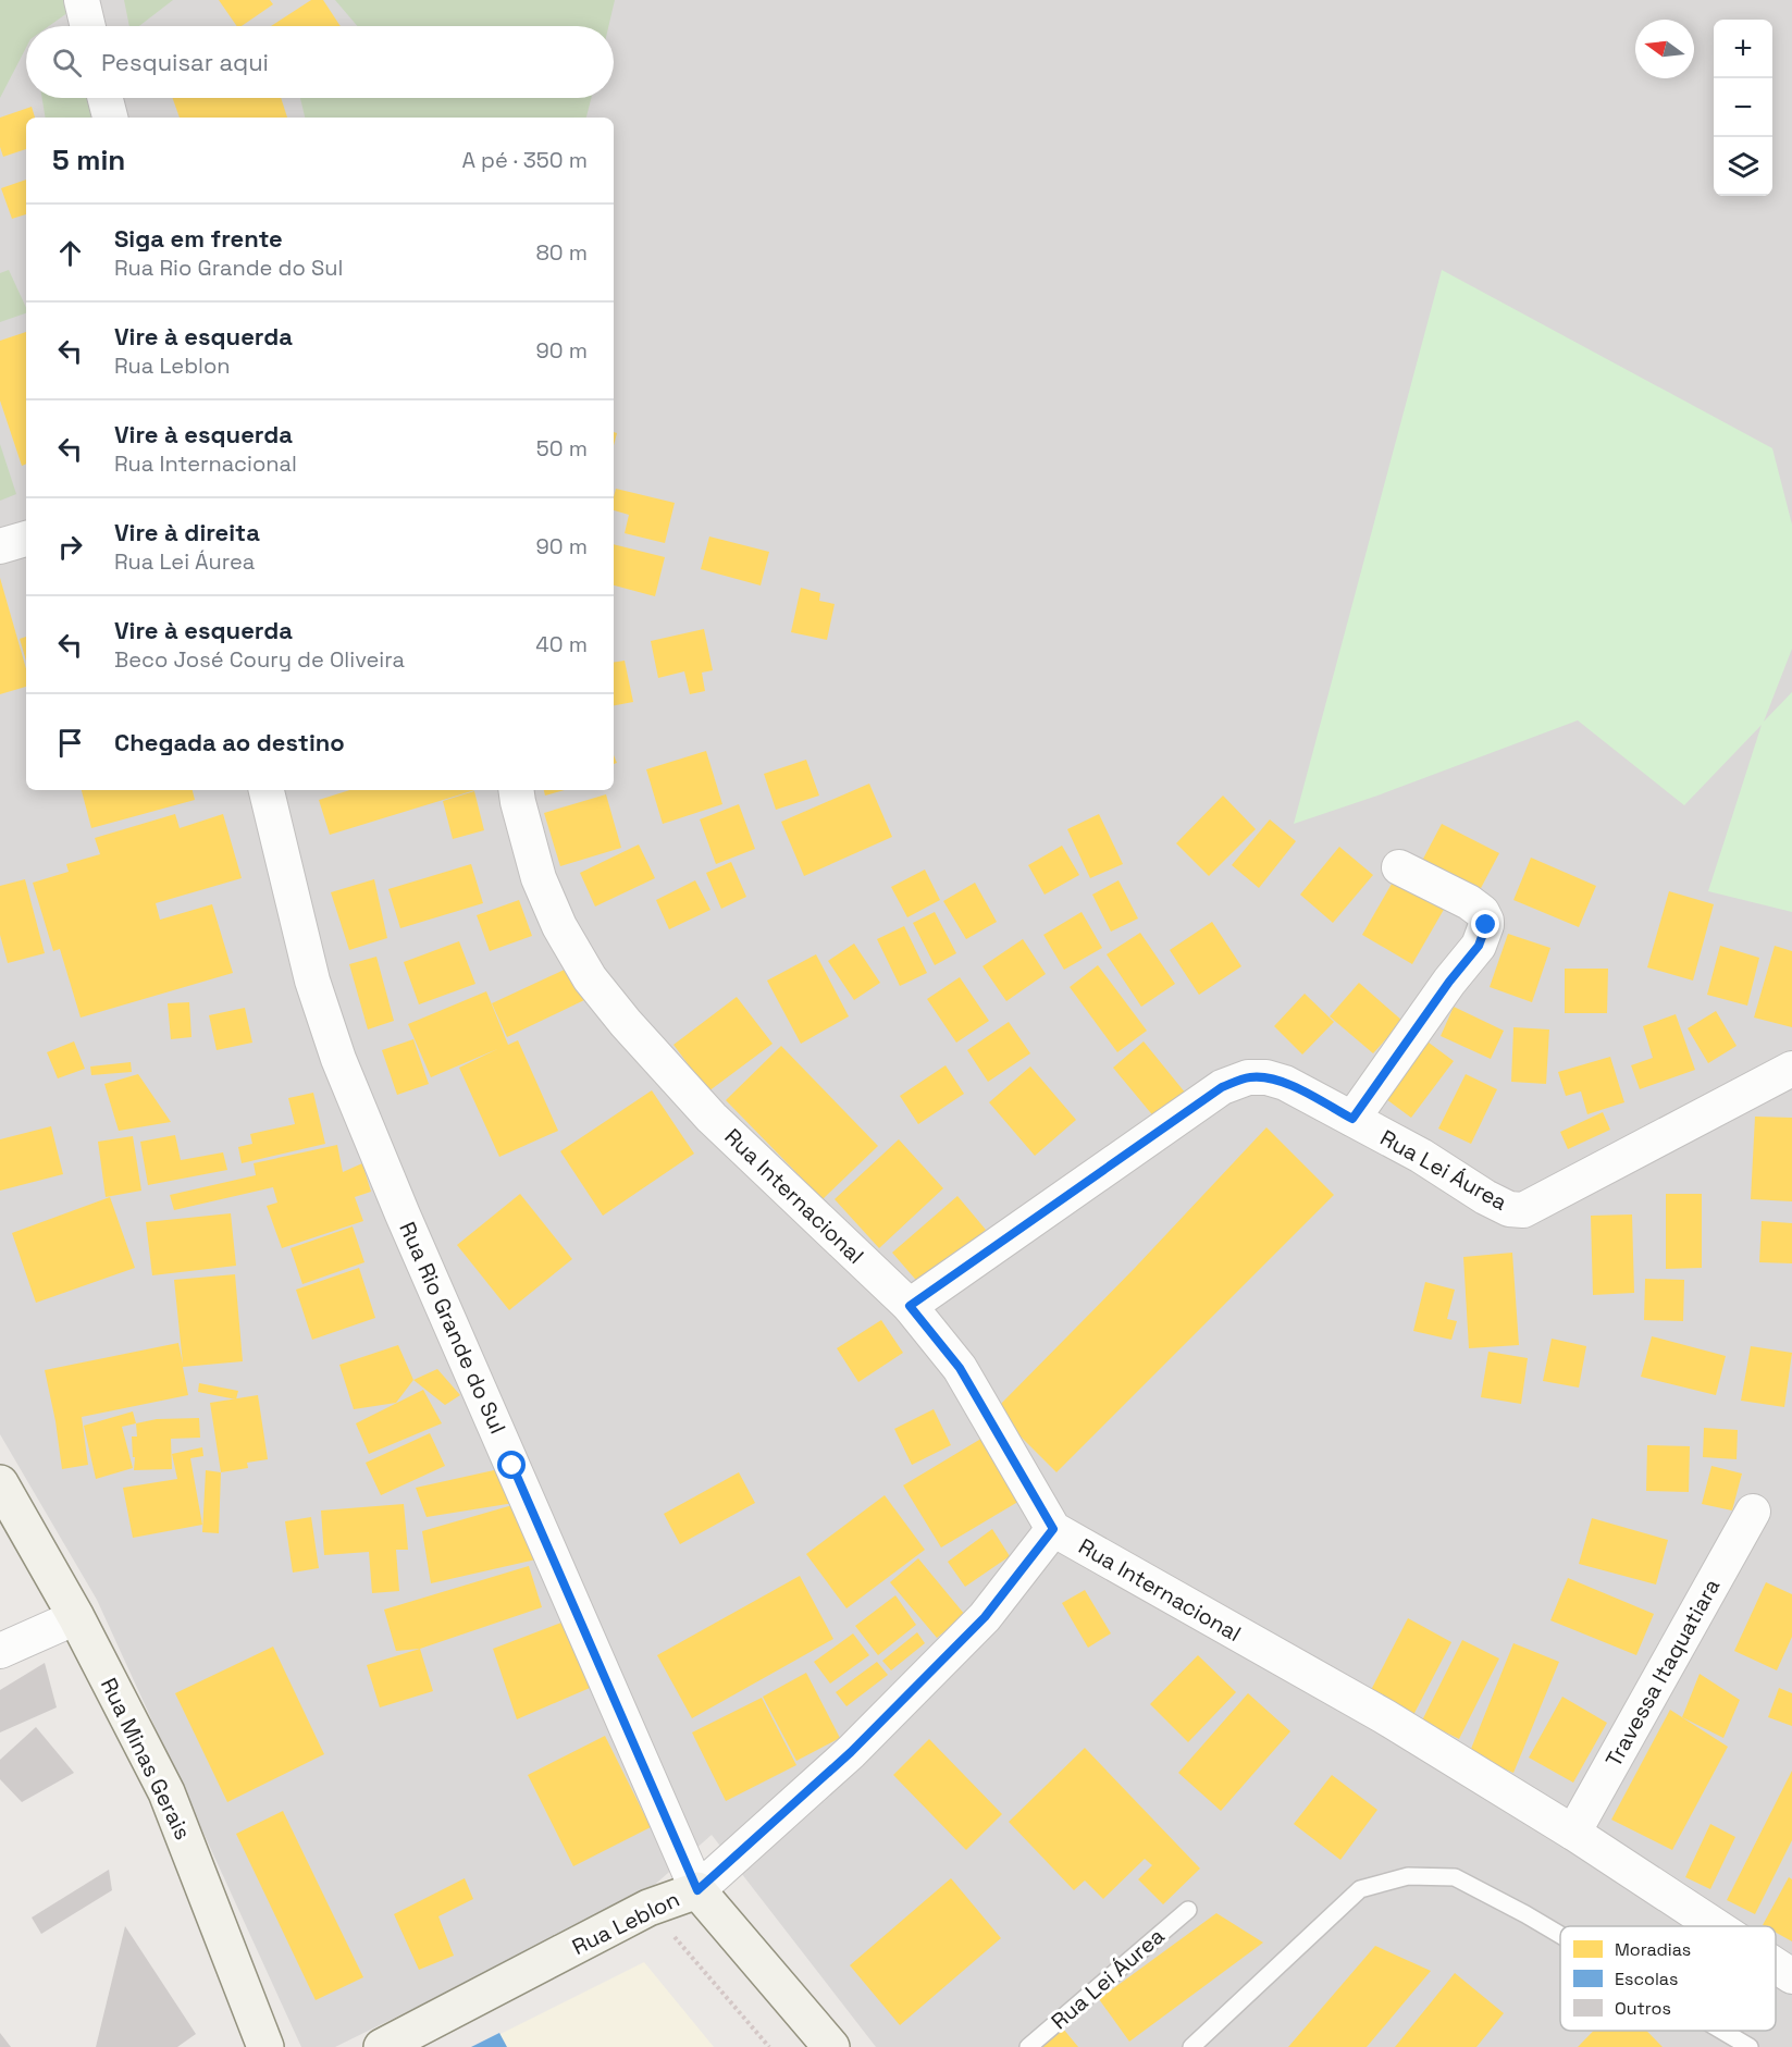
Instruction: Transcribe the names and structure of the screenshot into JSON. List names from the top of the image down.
{
  "streets": {
    "street": [
      "Rua Lei Áurea",
      "Rua Internacional",
      "Rua Rio Grande do Sul",
      "Travessa Itaquatiara",
      "Rua Minas Gerais",
      "Rua Leblon"
    ]
  },
  "crossings": [
    ["Rua Lei Áurea", "Rua Internacional"],
    ["Rua Internacional", "Travessa Itaquatiara"],
    ["Rua Internacional", "Rua Leblon"],
    ["Rua Rio Grande do Sul", "Rua Leblon"]
  ],
  "legend": ["Moradias", "Escolas", "Outros"],
  "north": "left",
  "page": {
    "map_buttons": ["+", "−"],
    "search": "Pesquisar aqui",
    "heading": ["5 min", "A pé · 350 m"],
    "list": [
      ["Siga em frente", "Rua Rio Grande do Sul", "80 m"],
      ["Vire à esquerda", "Rua Leblon", "90 m"],
      ["Vire à esquerda", "Rua Internacional", "50 m"],
      ["Vire à direita", "Rua Lei Áurea", "90 m"],
      ["Vire à esquerda", "Beco José Coury de Oliveira", "40 m"],
      "Chegada ao destino"
    ]
  }
}
